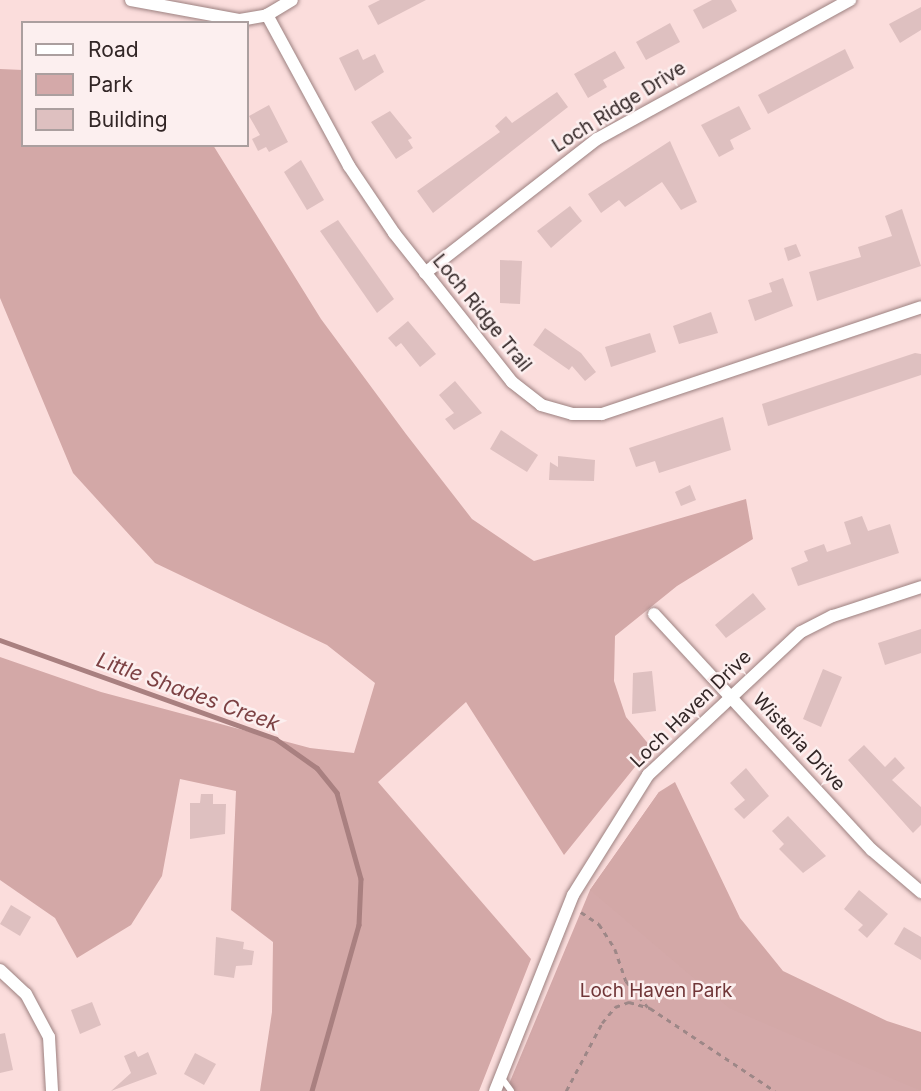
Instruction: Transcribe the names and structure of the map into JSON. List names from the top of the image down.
{
  "streets": {
    "street": [
      "Loch Ridge Drive",
      "Loch Ridge Trail",
      "Loch Haven Drive",
      "Wisteria Drive"
    ]
  },
  "crossings": [
    ["Loch Ridge Drive", "Loch Ridge Trail"],
    ["Loch Haven Drive", "Wisteria Drive"]
  ],
  "water": ["Little Shades Creek"],
  "parks": ["Loch Haven Park"],
  "legend": ["Road", "Park", "Building"]
}
